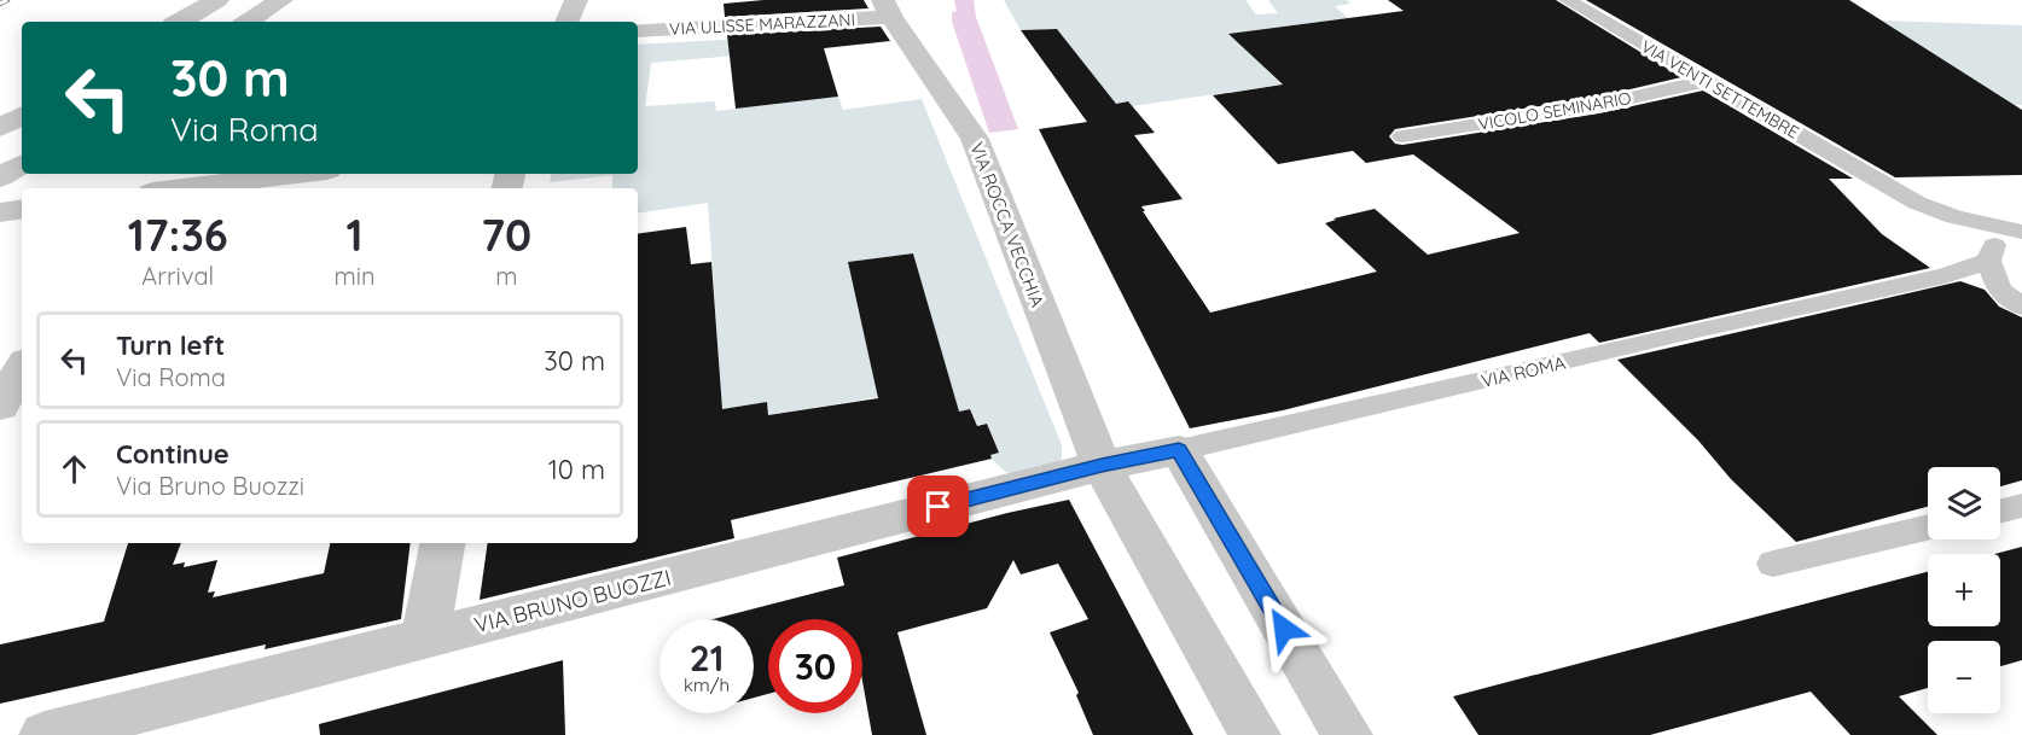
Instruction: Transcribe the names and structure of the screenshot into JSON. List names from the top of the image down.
{
  "streets": {
    "street": [
      "VIA ULISSE MARAZZANI",
      "VIA VENTI SETTEMBRE",
      "VICOLO SEMINARIO",
      "VIA ROCCA VECCHIA",
      "VIA ROMA",
      "VIA BRUNO BUOZZI"
    ]
  },
  "crossings": [
    ["VIA ULISSE MARAZZANI", "VIA ROCCA VECCHIA"],
    ["VIA VENTI SETTEMBRE", "VICOLO SEMINARIO"],
    ["VIA ROCCA VECCHIA", "VIA ROMA"],
    ["VIA ROCCA VECCHIA", "VIA BRUNO BUOZZI"],
    ["VIA ROMA", "VIA BRUNO BUOZZI"]
  ],
  "page": {
    "turn": ["30 m", "Via Roma"],
    "eta": [
      "17:36",
      "Arrival",
      "1",
      "min",
      "70",
      "m"
    ],
    "list": [
      {
        "name": "Turn left",
        "note": "Via Roma",
        "value": "30 m"
      },
      {
        "name": "Continue",
        "note": "Via Bruno Buozzi",
        "value": "10 m"
      }
    ],
    "map_buttons": ["+", "−"],
    "speed": "21 km/h",
    "limit": "30"
  }
}
